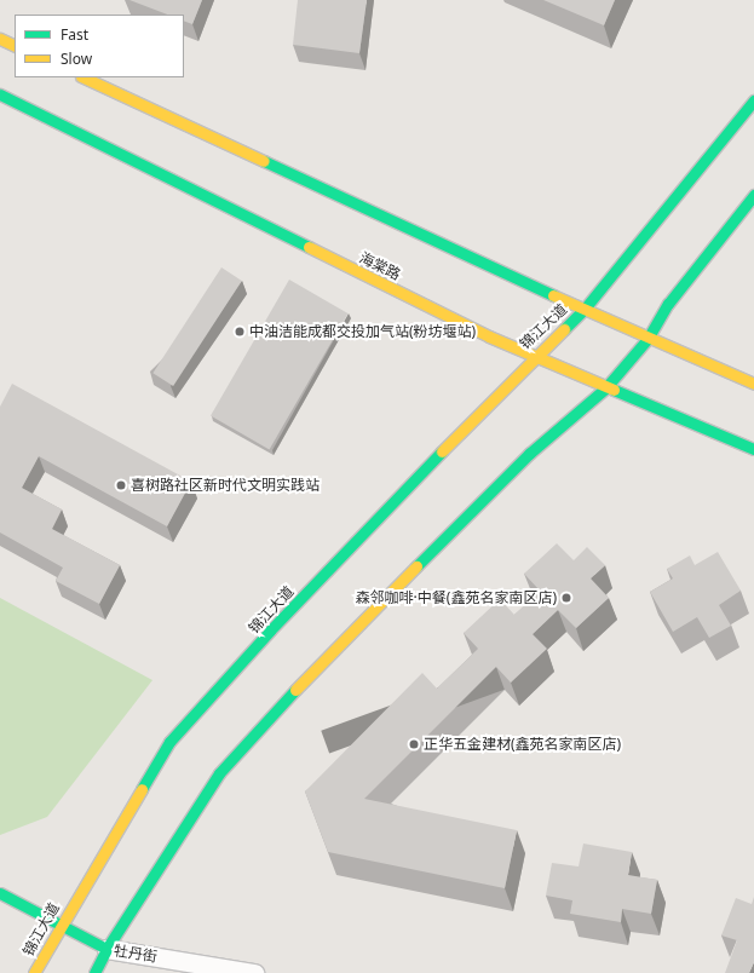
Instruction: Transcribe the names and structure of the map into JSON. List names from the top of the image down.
{
  "streets": {
    "main road": ["海棠路", "锦江大道", "牡丹街"]
  },
  "crossings": [
    ["海棠路", "锦江大道"],
    ["锦江大道", "牡丹街"]
  ],
  "places": [
    "中油洁能成都交投加气站(粉坊堰站)",
    "喜树路社区新时代文明实践站",
    "森邻咖啡·中餐(鑫苑名家南区店)",
    "正华五金建材(鑫苑名家南区店)"
  ],
  "legend": ["Fast", "Slow"]
}
